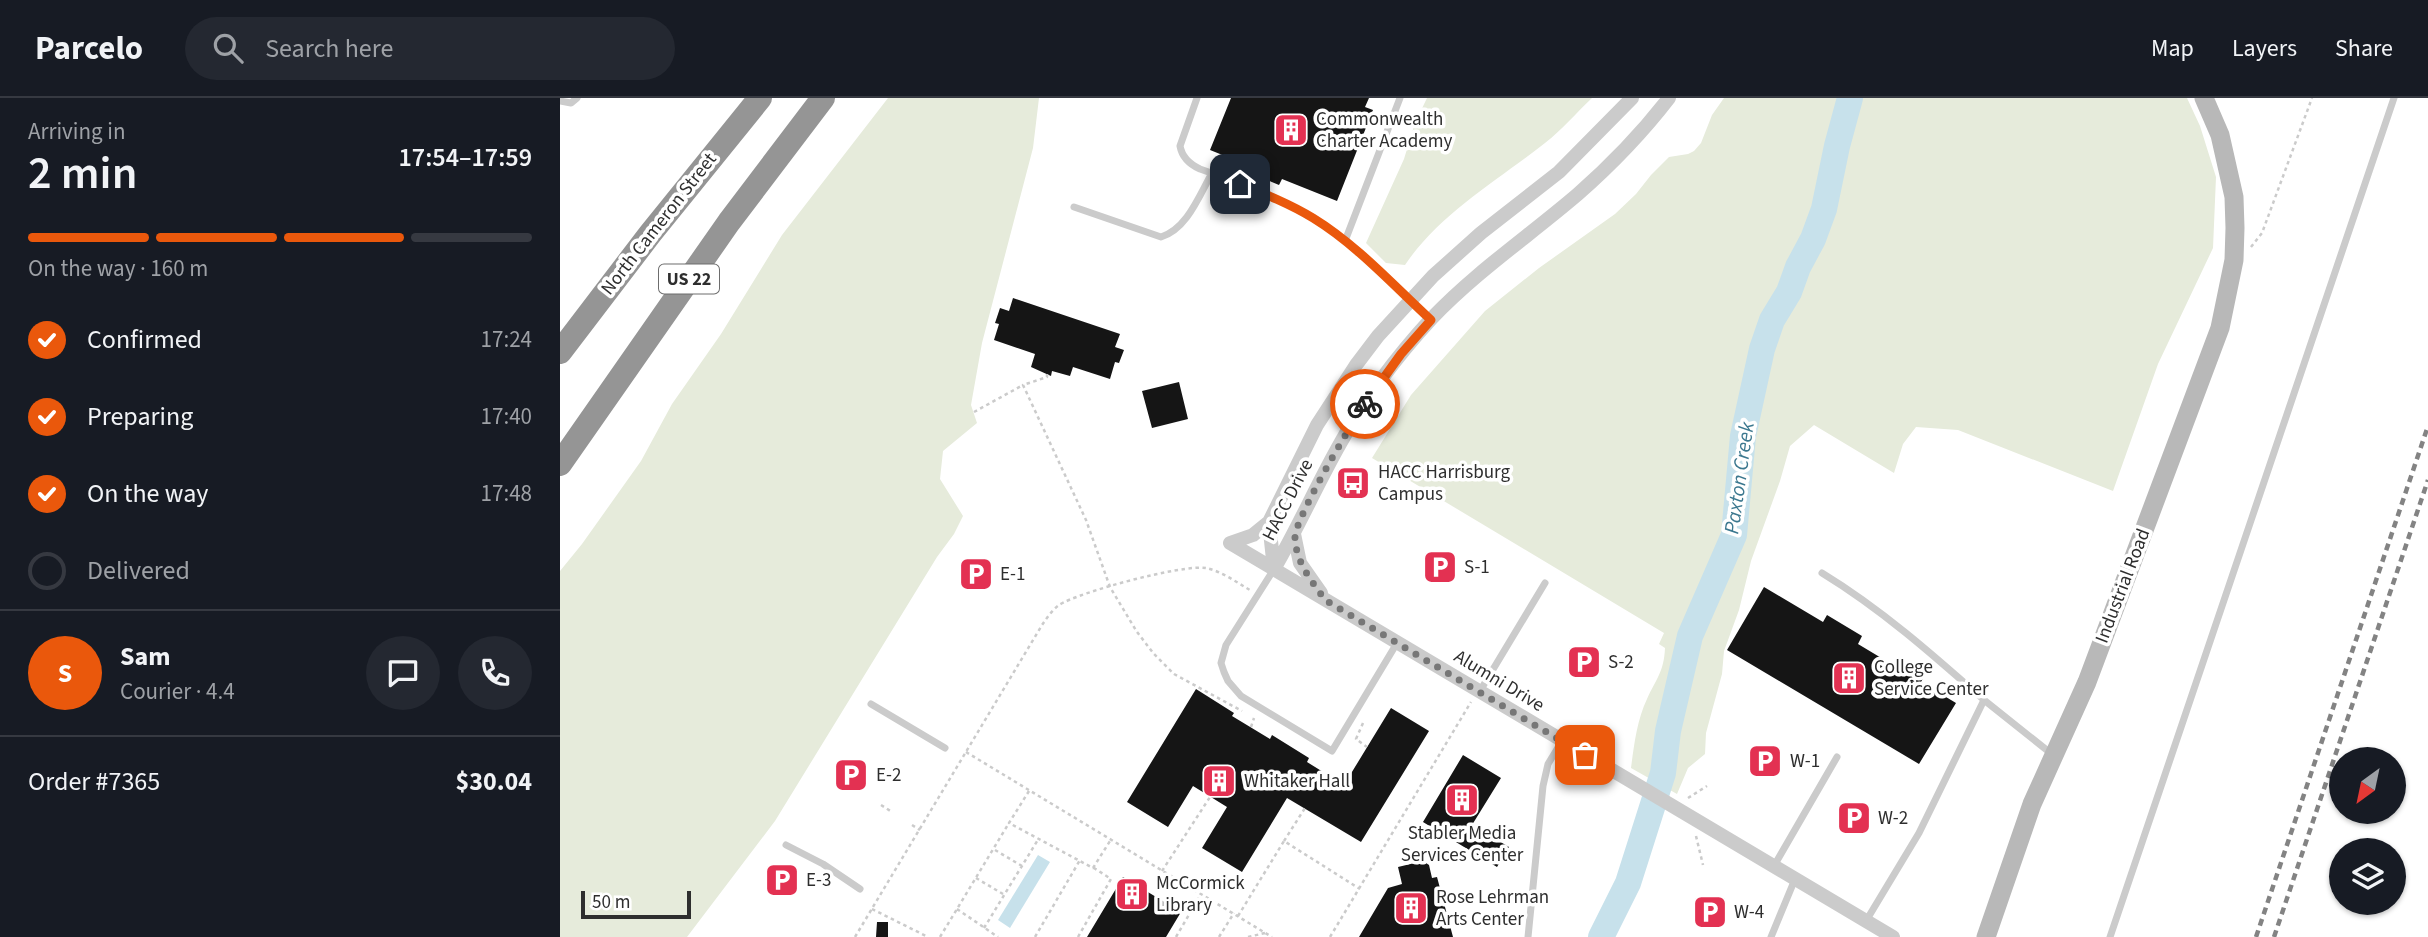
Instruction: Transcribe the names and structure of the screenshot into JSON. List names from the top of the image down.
{
  "streets": {
    "highway": ["North Cameron Street", "US 22"],
    "street": ["HACC Drive", "Industrial Road", "Alumni Drive"]
  },
  "crossings": [
    ["HACC Drive", "Alumni Drive"]
  ],
  "water": ["Paxton Creek"],
  "places": {
    "building": [
      "Commonwealth Charter Academy",
      "College Service Center",
      "Whitaker Hall",
      "Stabler Media Services Center",
      "McCormick Library",
      "Rose Lehrman Arts Center"
    ],
    "bus stop": ["HACC Harrisburg Campus"],
    "parking": [
      "S-1",
      "E-1",
      "S-2",
      "W-1",
      "E-2",
      "W-2",
      "E-3",
      "W-4"
    ]
  },
  "scale_bar": "50 m",
  "north": "bottom left",
  "page": {
    "header": "Parcelo",
    "search": "Search here",
    "nav": ["Map", "Layers", "Share"],
    "heading": ["2 min", "Arriving in", "17:54–17:59"],
    "panel": [
      "Sam",
      "Courier · 4.4",
      "Order #7365",
      "$30.04"
    ],
    "bar": "On the way · 160 m",
    "list": [
      ["Confirmed", "17:24"],
      ["Preparing", "17:40"],
      ["On the way", "17:48"],
      "Delivered"
    ],
    "round": "S",
    "scale": "50 m"
  }
}
